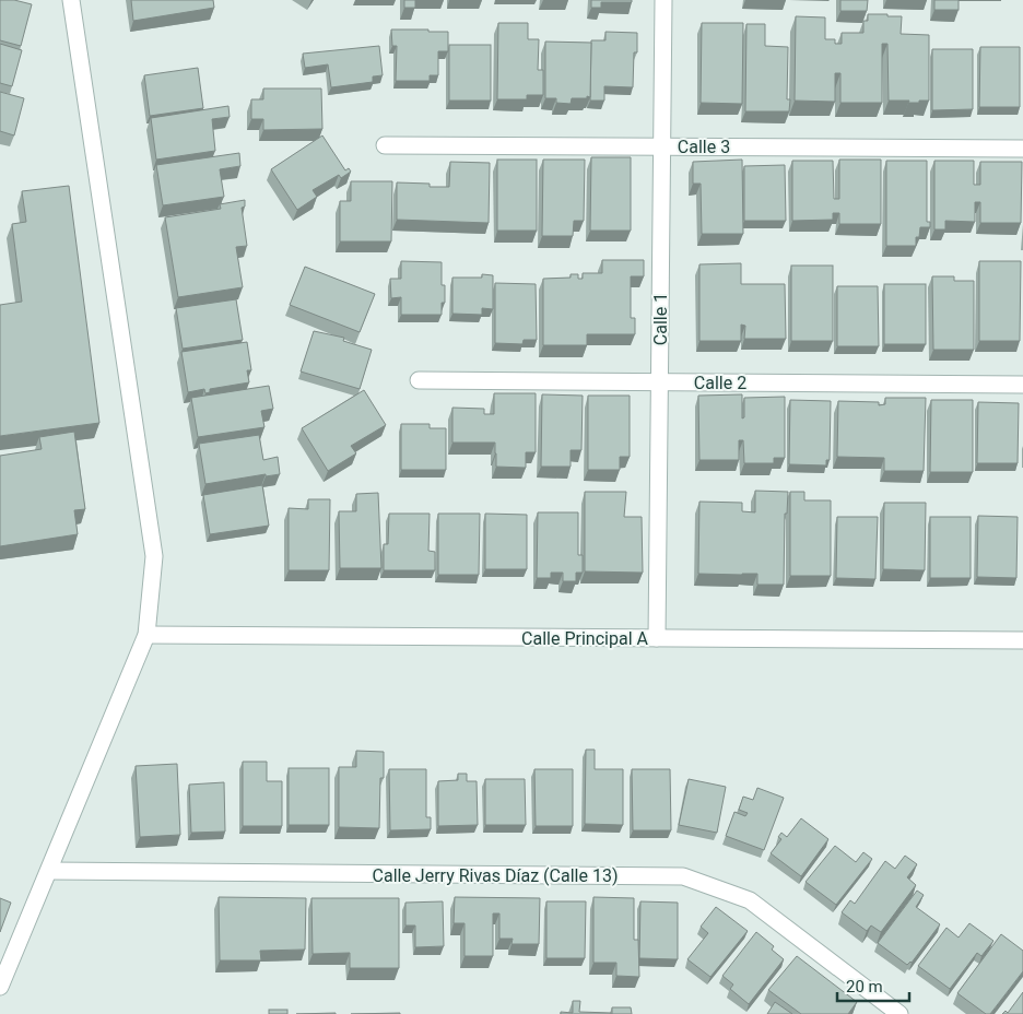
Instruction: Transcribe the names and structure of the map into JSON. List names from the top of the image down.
{
  "streets": {
    "street": [
      "Calle 3",
      "Calle 1",
      "Calle 2",
      "Calle Principal A",
      "Calle Jerry Rivas Díaz (Calle 13)"
    ]
  },
  "crossings": [
    ["Calle 3", "Calle 1"],
    ["Calle 1", "Calle 2"],
    ["Calle 1", "Calle Principal A"]
  ],
  "scale_bar": "20 m"
}
